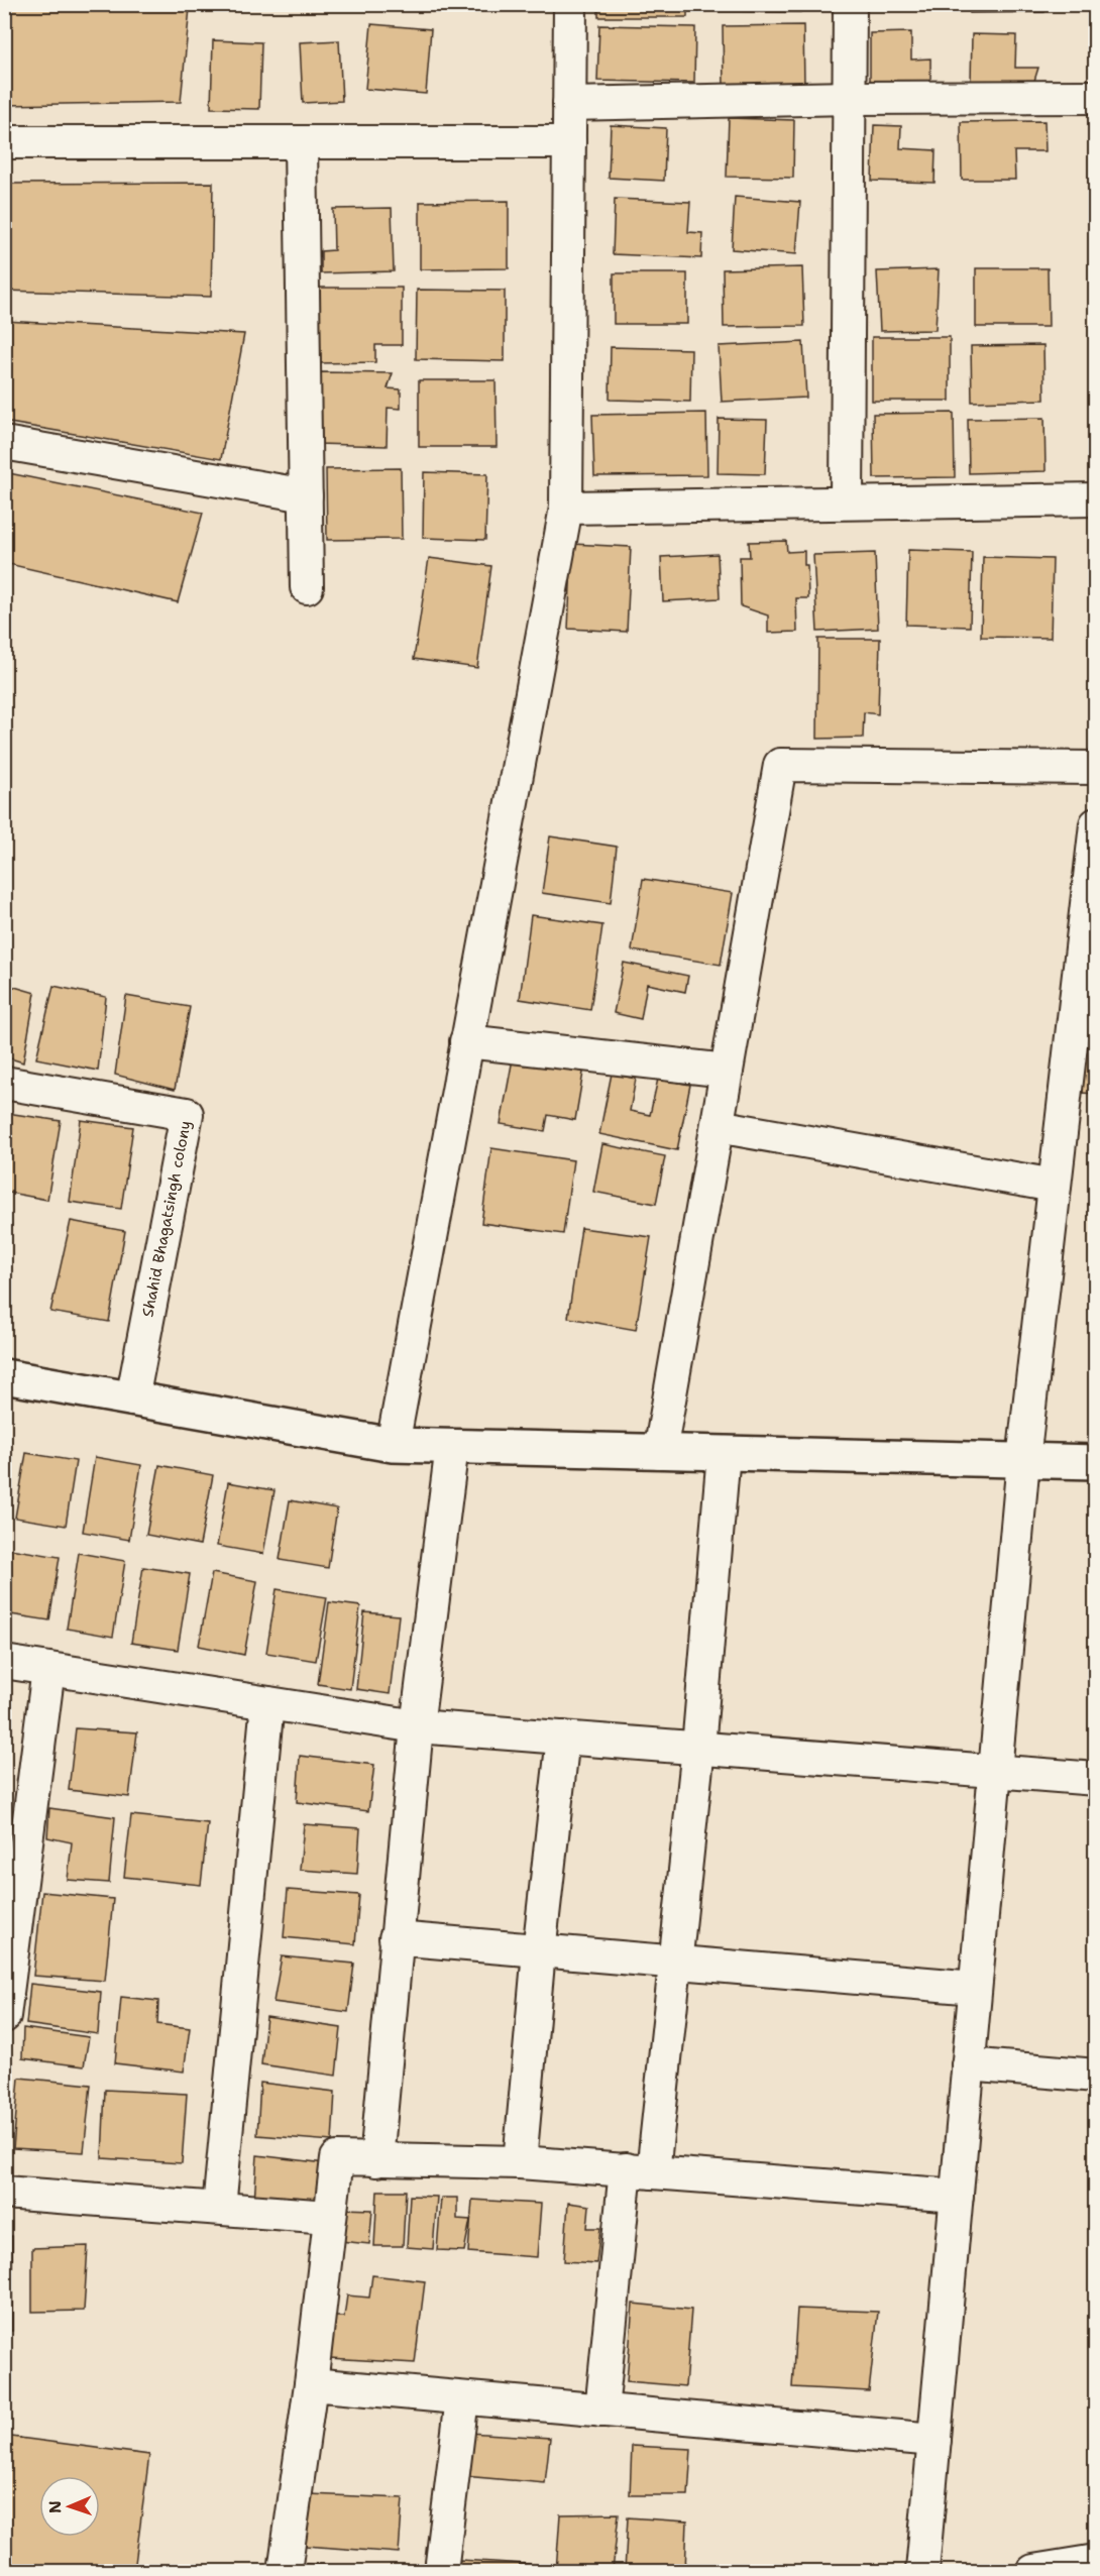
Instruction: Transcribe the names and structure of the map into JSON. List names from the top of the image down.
{
  "streets": {
    "street": ["Shahid Bhagatsingh colony"]
  },
  "north": "left"
}
